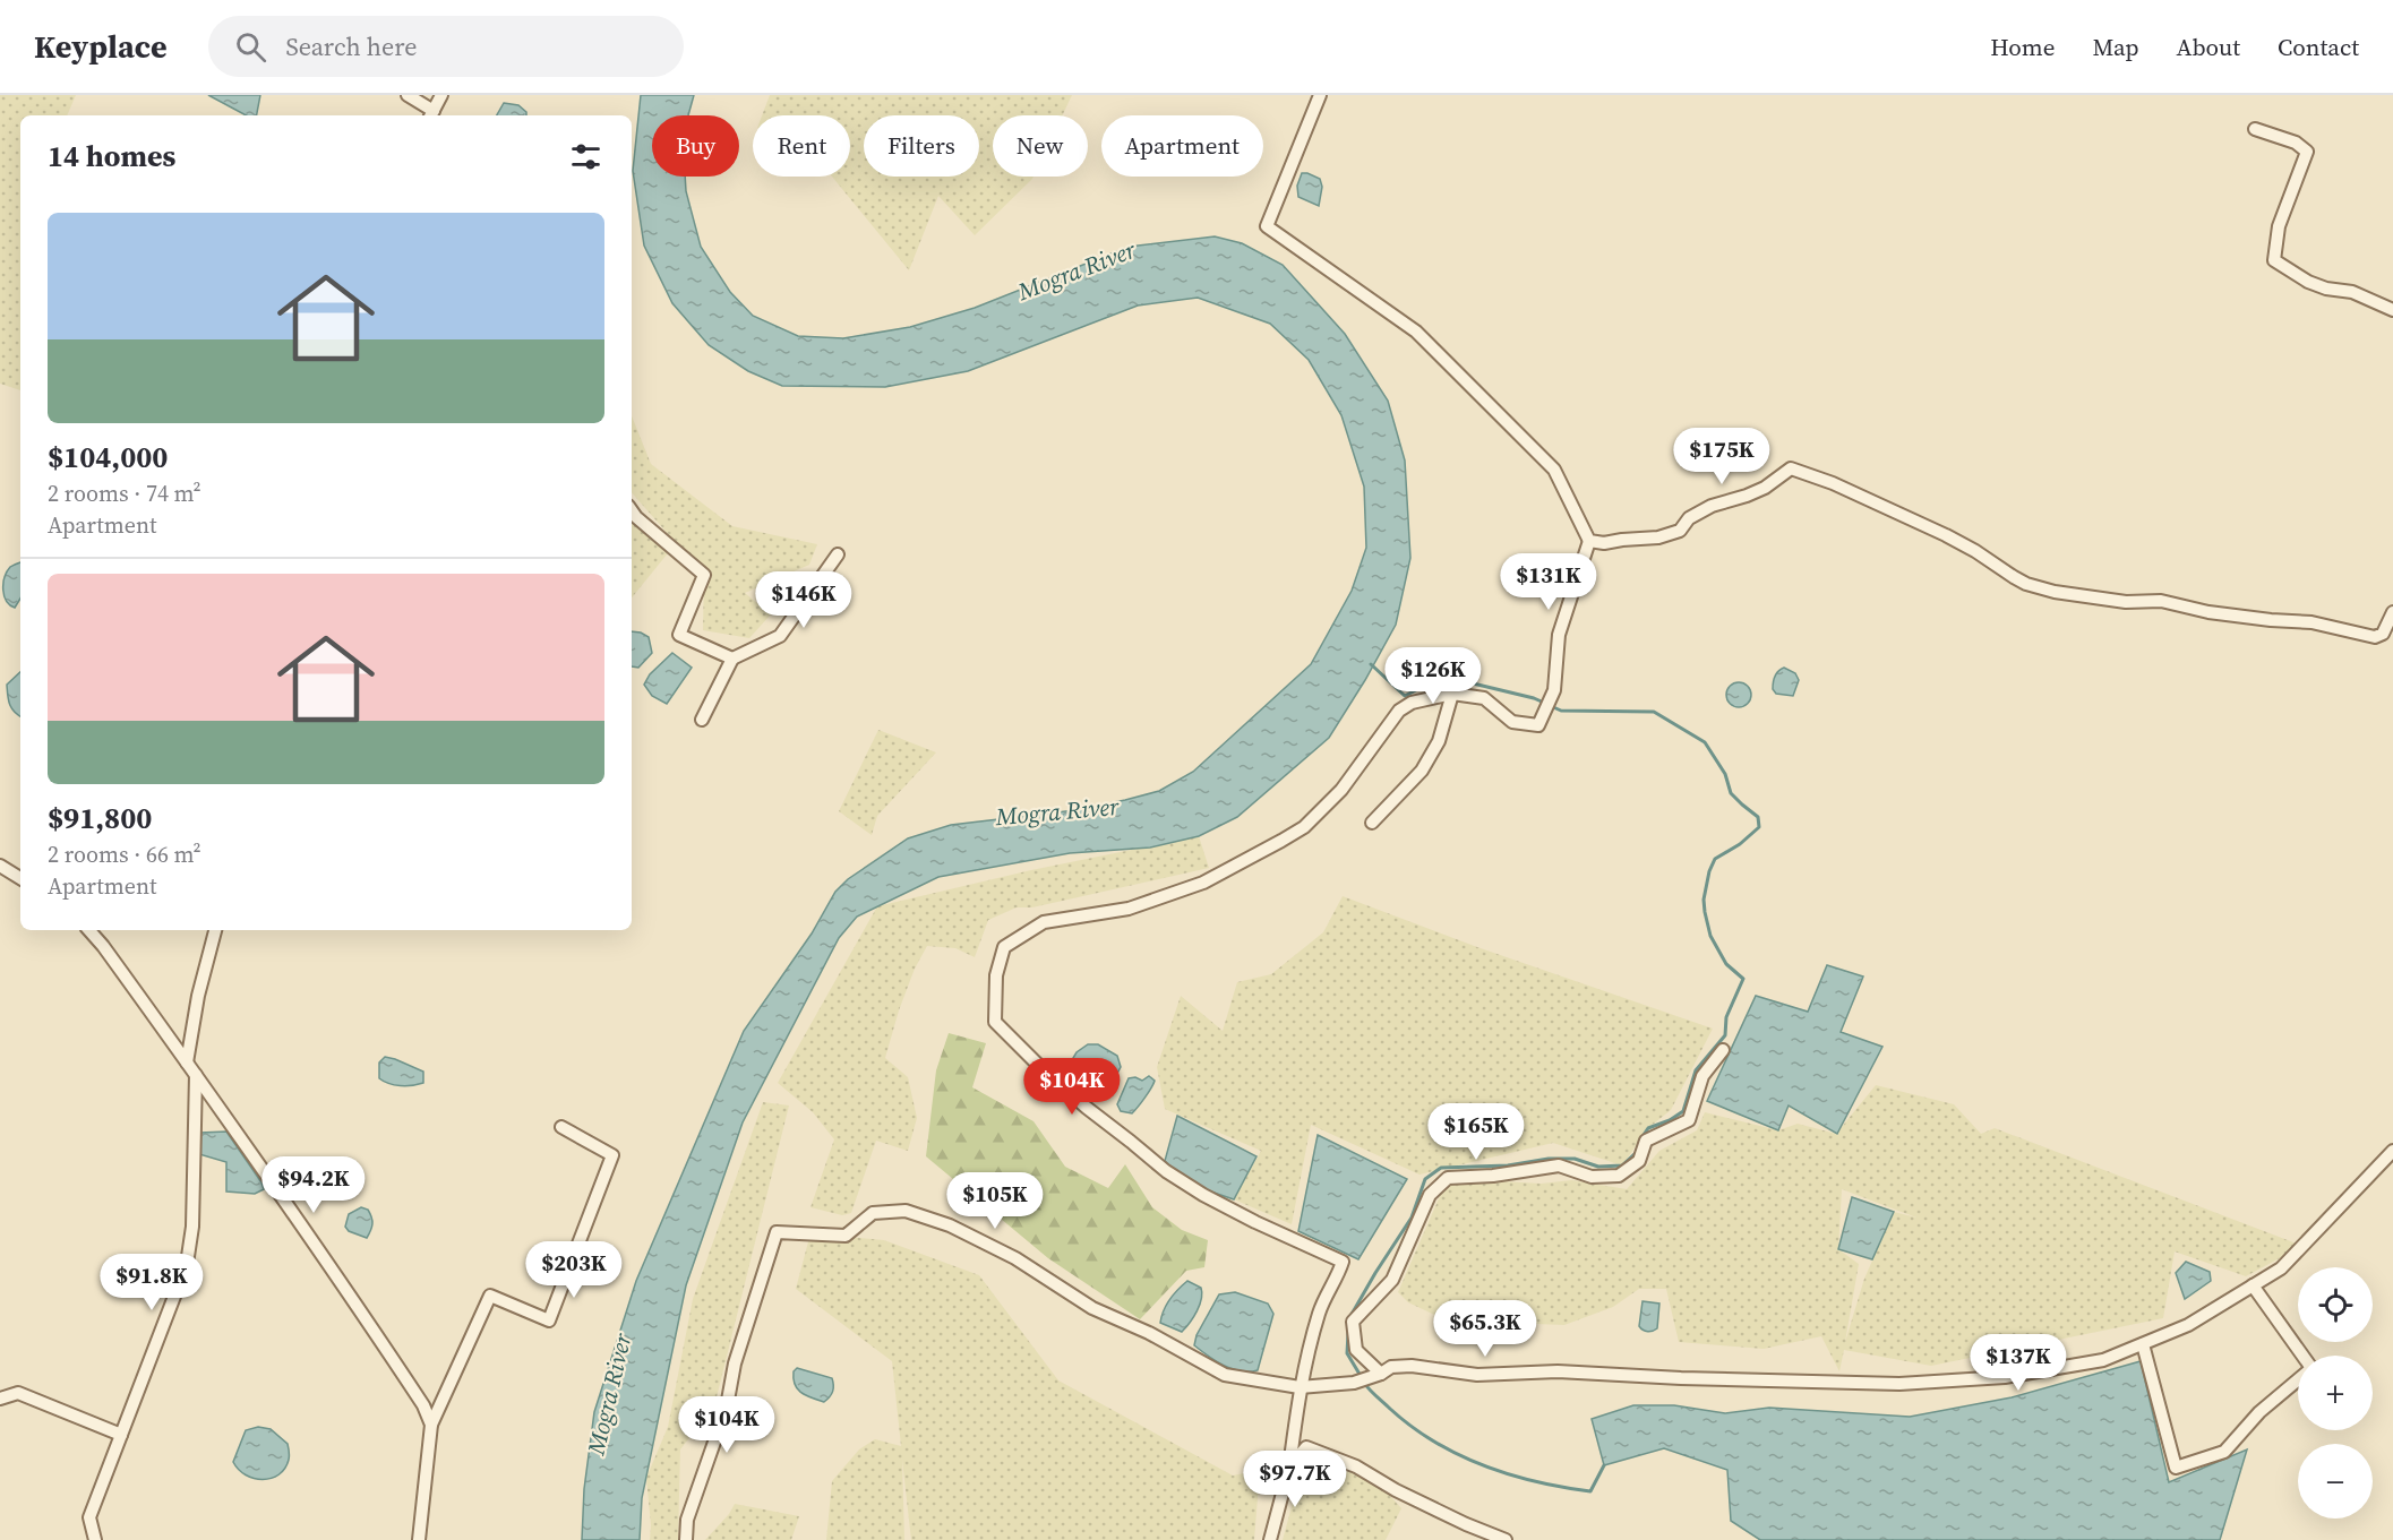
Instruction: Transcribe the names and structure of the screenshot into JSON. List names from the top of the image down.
{
  "water": ["Mogra River"],
  "page": {
    "header": "Keyplace",
    "search": "Search here",
    "nav": [
      "Home",
      "Map",
      "About",
      "Contact"
    ],
    "chip": [
      "Buy",
      "Rent",
      "Filters",
      "New",
      "Apartment"
    ],
    "heading": "14 homes",
    "list": [
      {
        "name": "$104,000",
        "note": "2 rooms · 74 m² · Apartment"
      },
      {
        "name": "$91,800",
        "note": "2 rooms · 66 m² · Apartment"
      }
    ],
    "price": [
      "$175K",
      "$131K",
      "$146K",
      "$126K",
      "$104K",
      "$165K",
      "$94.2K",
      "$105K",
      "$203K",
      "$91.8K",
      "$65.3K",
      "$137K",
      "$104K",
      "$97.7K"
    ],
    "map_buttons": ["+", "−"]
  }
}
